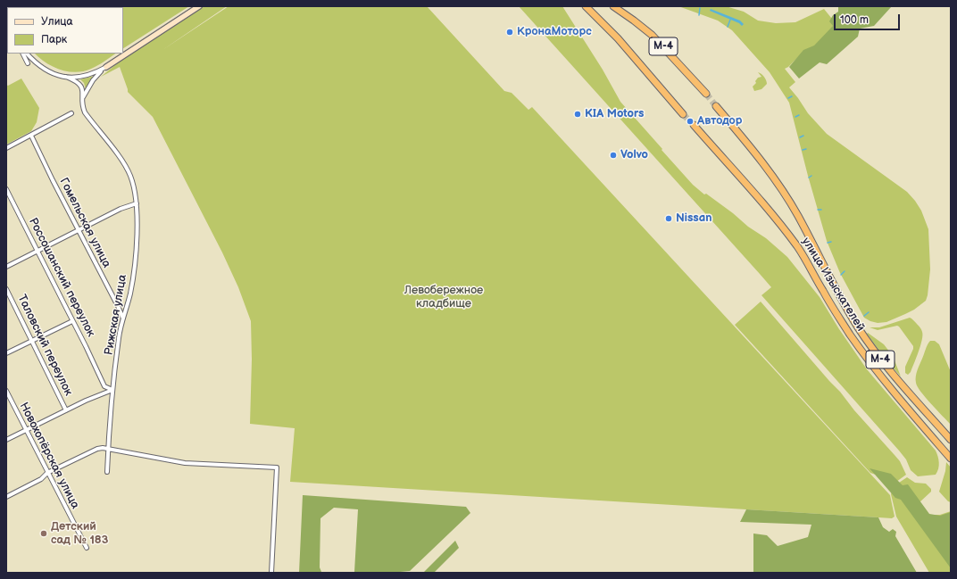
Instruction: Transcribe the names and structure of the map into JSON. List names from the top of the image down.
{
  "streets": {
    "highway": ["М-4", "улица Изыскателей"],
    "street": [
      "Гомельская улица",
      "Россошанский переулок",
      "Рижская улица",
      "Таловский переулок",
      "Новохопёрская улица"
    ]
  },
  "crossings": [
    ["Гомельская улица", "Рижская улица"],
    ["Россошанский переулок", "Рижская улица"]
  ],
  "parks": ["Левобережное кладбище"],
  "places": [
    "КронаМоторс",
    "KIA Motors",
    "Автодор",
    "Volvo",
    "Nissan",
    "Детский сад № 183"
  ],
  "legend": ["Улица", "Парк"],
  "scale_bar": "100 m"
}
